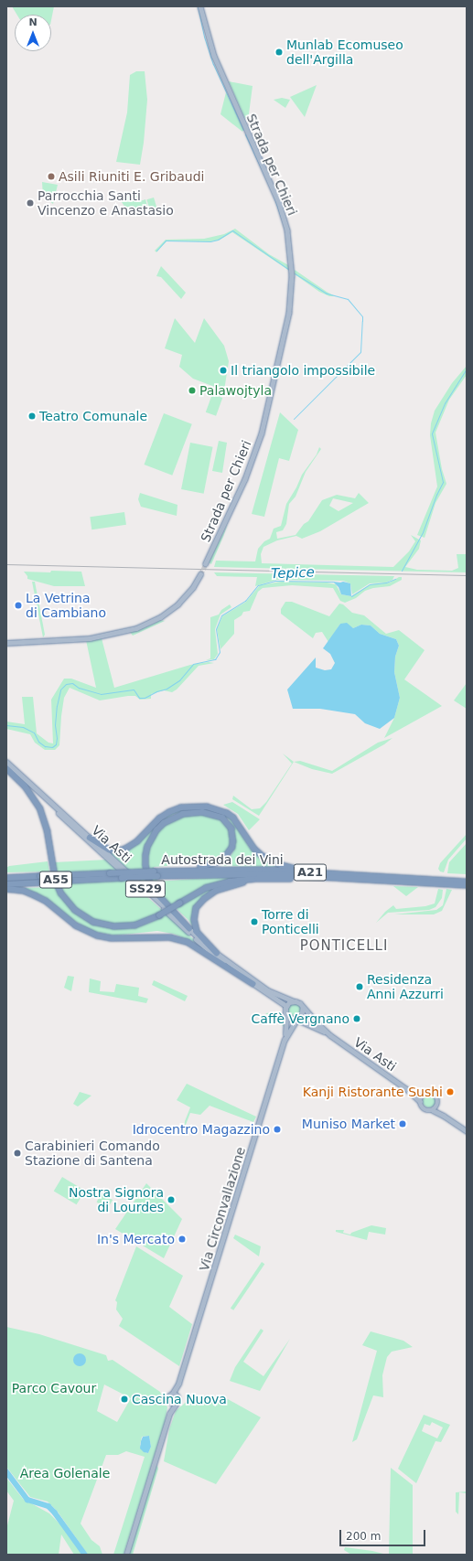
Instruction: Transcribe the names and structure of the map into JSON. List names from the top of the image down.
{
  "streets": {
    "highway": ["Autostrada dei Vini", "A21", "A55"],
    "main road": [
      "Strada per Chieri",
      "Via Asti",
      "SS29",
      "Via Circonvallazione"
    ]
  },
  "crossings": [
    ["Via Asti", "A55"],
    ["Via Asti", "Via Circonvallazione"],
    ["Autostrada dei Vini", "A55"]
  ],
  "districts": ["PONTICELLI"],
  "water": ["Tepice"],
  "parks": ["Parco Cavour", "Area Golenale"],
  "places": [
    "Munlab Ecomuseo dell'Argilla",
    "Asili Riuniti E. Gribaudi",
    "Parrocchia Santi Vincenzo e Anastasio",
    "Il triangolo impossibile",
    "Palawojtyla",
    "Teatro Comunale",
    "La Vetrina di Cambiano",
    "Torre di Ponticelli",
    "Residenza Anni Azzurri",
    "Caffè Vergnano",
    "Kanji Ristorante Sushi",
    "Muniso Market",
    "Idrocentro Magazzino",
    "Carabinieri Comando Stazione di Santena",
    "Nostra Signora di Lourdes",
    "In's Mercato",
    "Cascina Nuova"
  ],
  "scale_bar": "200 m",
  "north": "top"
}
